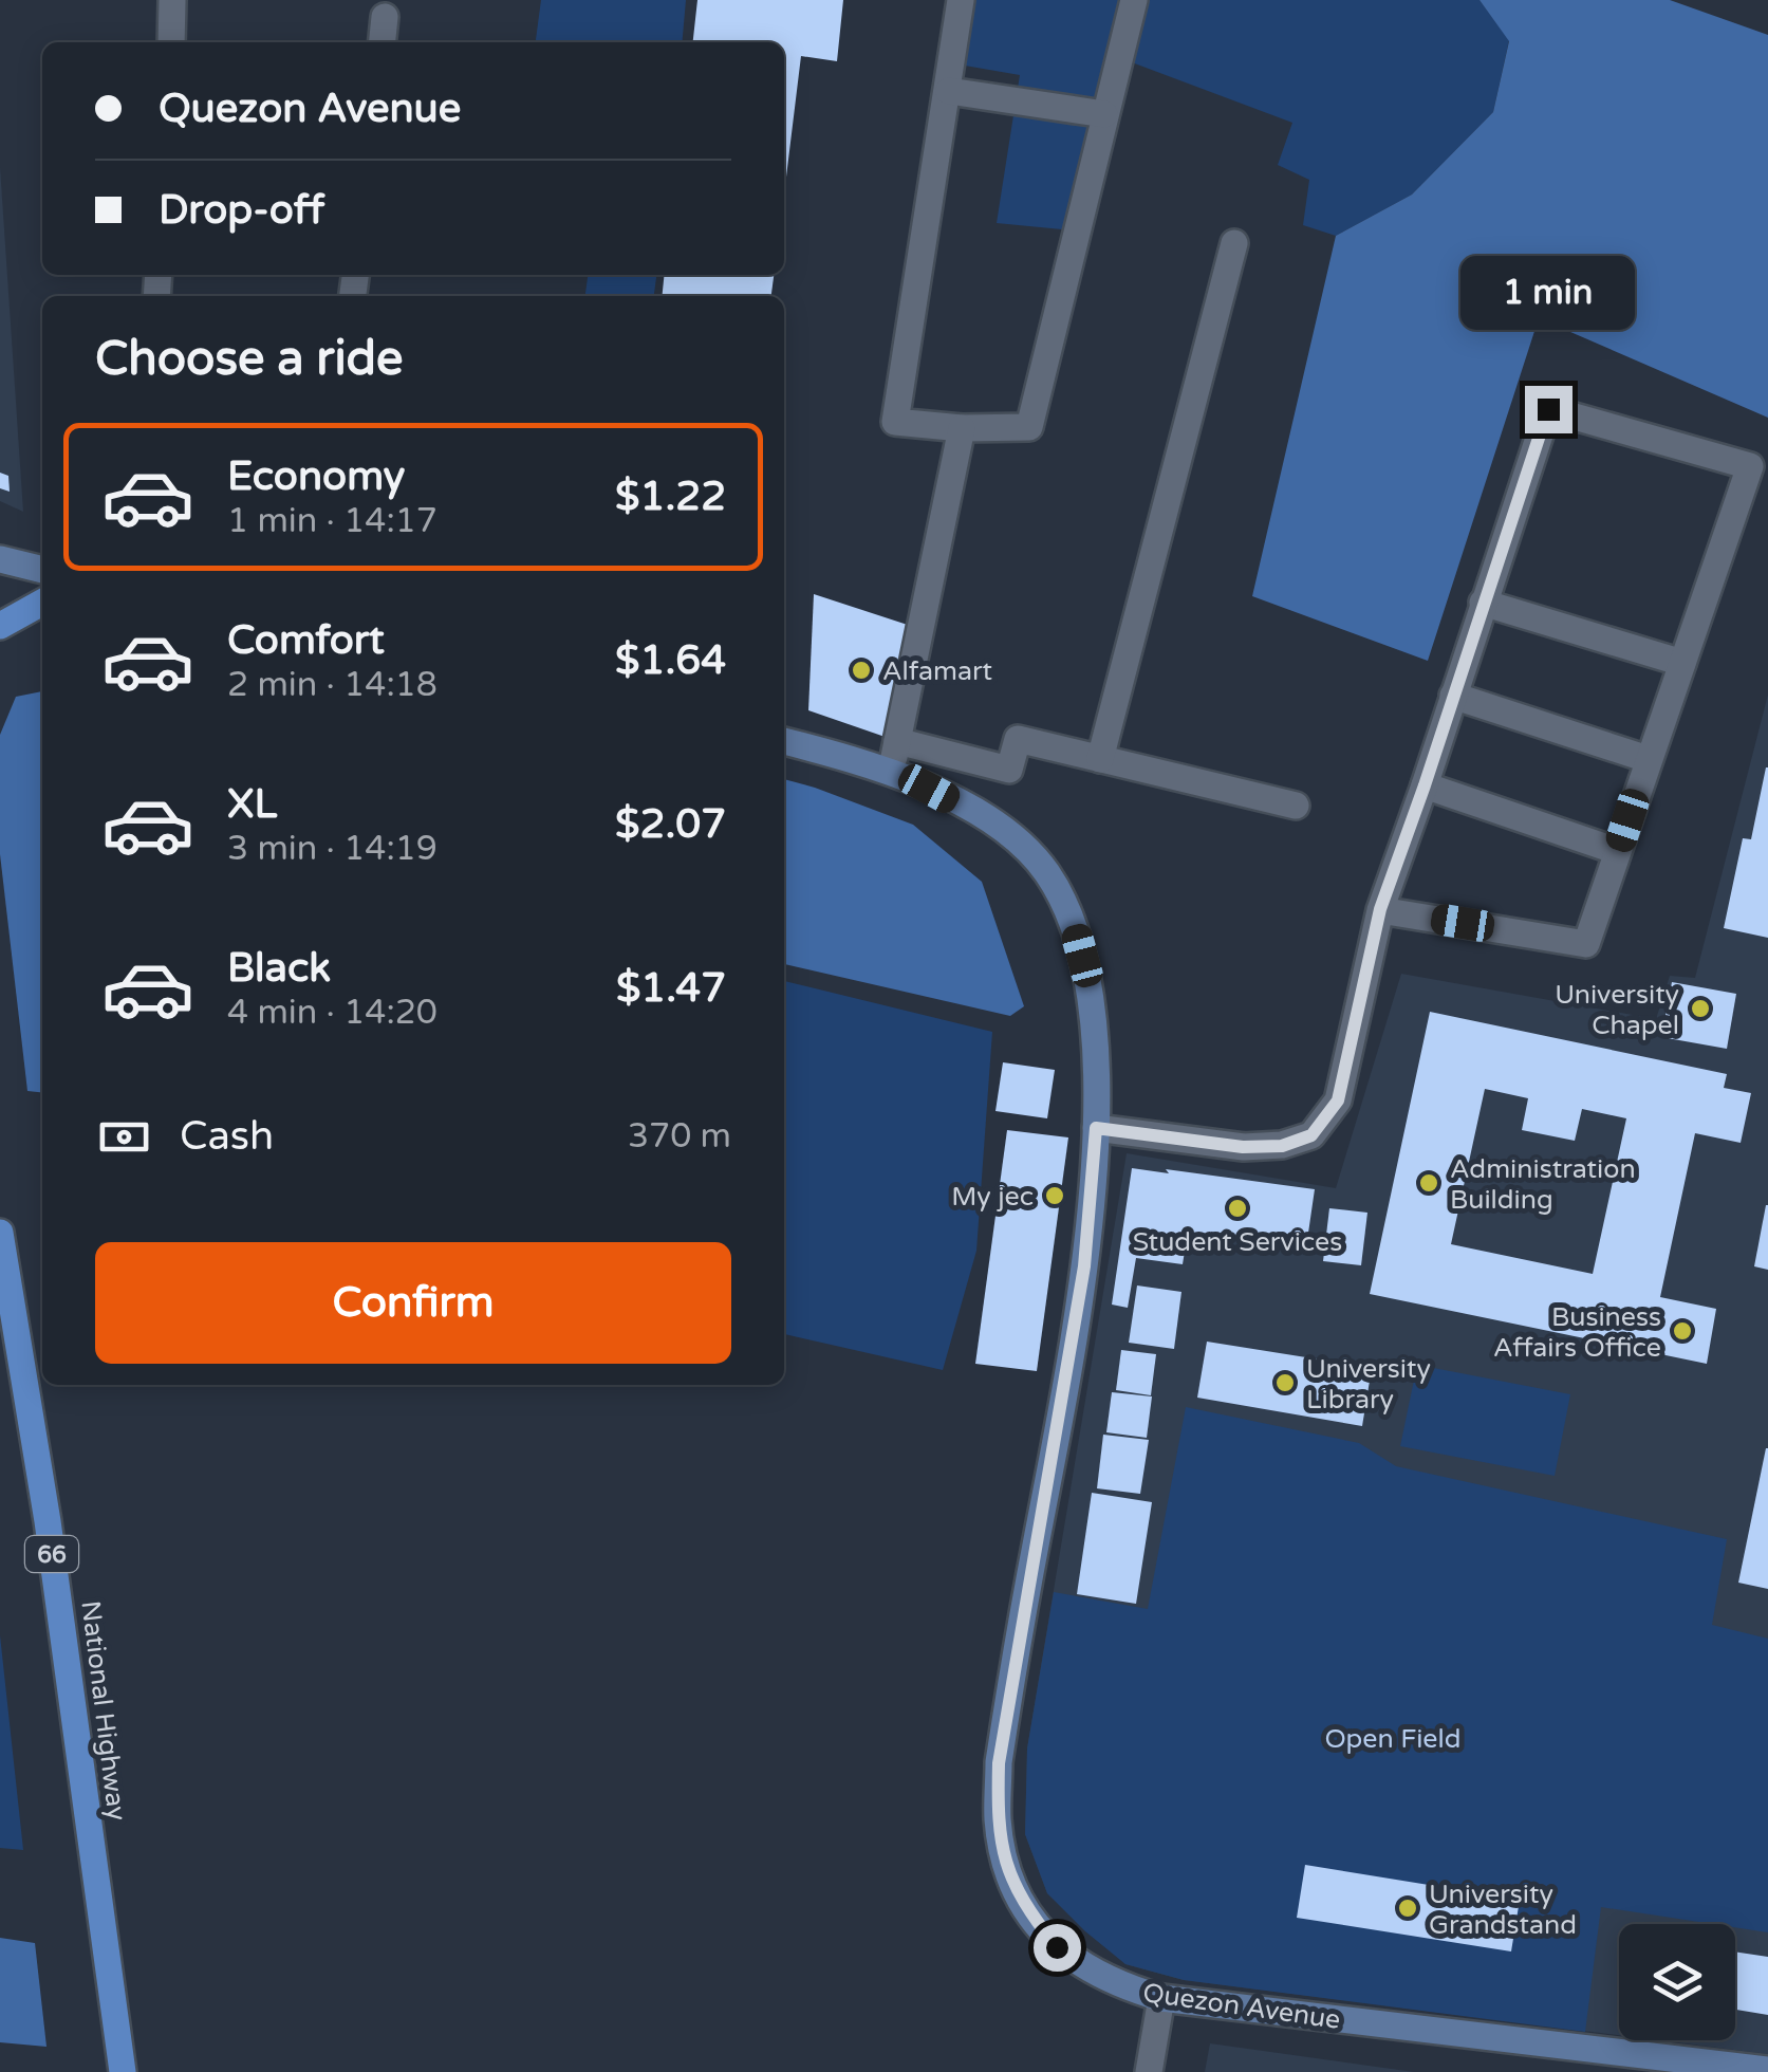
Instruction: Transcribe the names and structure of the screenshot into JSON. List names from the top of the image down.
{
  "streets": {
    "main road": ["66", "National Highway", "Quezon Avenue"]
  },
  "parks": ["Open Field"],
  "places": [
    "Alfamart",
    "University Chapel",
    "Administration Building",
    "My jec",
    "Student Services",
    "Business Affairs Office",
    "University Library",
    "University Grandstand"
  ],
  "page": {
    "banner": ["Quezon Avenue", "Drop-off"],
    "bubble": "1 min",
    "heading": "Choose a ride",
    "list": [
      {
        "name": "Economy",
        "note": "1 min · 14:17",
        "value": "$1.22"
      },
      {
        "name": "Comfort",
        "note": "2 min · 14:18",
        "value": "$1.64"
      },
      {
        "name": "XL",
        "note": "3 min · 14:19",
        "value": "$2.07"
      },
      {
        "name": "Black",
        "note": "4 min · 14:20",
        "value": "$1.47"
      }
    ],
    "pay": ["Cash", "370 m"],
    "buttons": "Confirm"
  }
}
